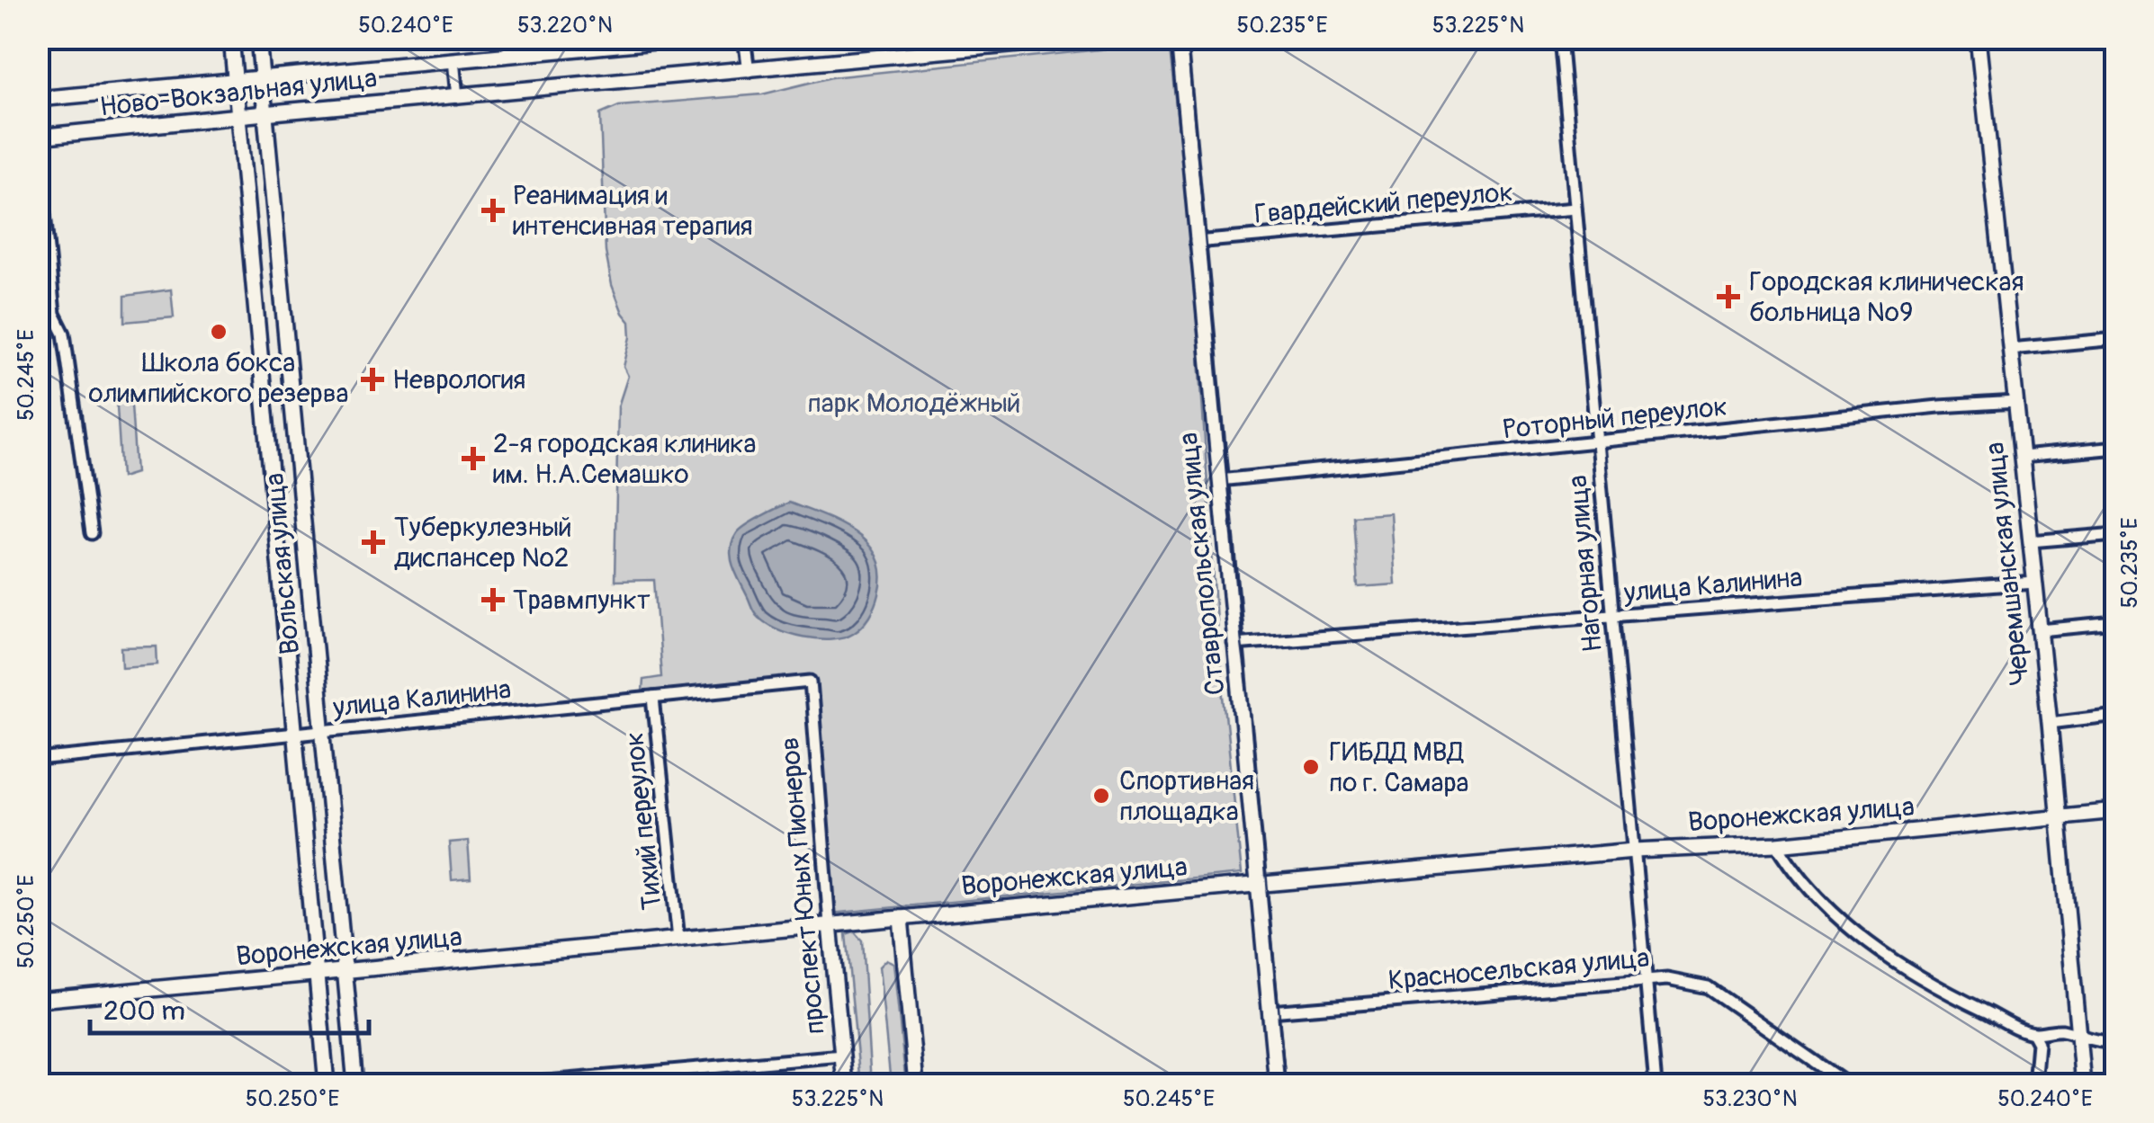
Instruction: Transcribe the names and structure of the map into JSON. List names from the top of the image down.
{
  "streets": {
    "street": [
      "Ново-Вокзальная улица",
      "Гвардейский переулок",
      "Роторный переулок",
      "Вольская улица",
      "Ставропольская улица",
      "Нагорная улица",
      "Черемшанская улица",
      "улица Калинина",
      "Воронежская улица",
      "Тихий переулок",
      "проспект Юных Пионеров",
      "Красносельская улица"
    ]
  },
  "crossings": [
    ["Ново-Вокзальная улица", "Вольская улица"],
    ["Гвардейский переулок", "Ставропольская улица"],
    ["Гвардейский переулок", "Нагорная улица"],
    ["Роторный переулок", "Ставропольская улица"],
    ["Роторный переулок", "Нагорная улица"],
    ["Роторный переулок", "Черемшанская улица"],
    ["Вольская улица", "улица Калинина"],
    ["Вольская улица", "Воронежская улица"],
    ["Ставропольская улица", "улица Калинина"],
    ["Ставропольская улица", "Воронежская улица"],
    ["Ставропольская улица", "Красносельская улица"],
    ["Нагорная улица", "улица Калинина"],
    ["Нагорная улица", "Воронежская улица"],
    ["Нагорная улица", "Красносельская улица"],
    ["Черемшанская улица", "улица Калинина"],
    ["Черемшанская улица", "Воронежская улица"],
    ["улица Калинина", "Тихий переулок"],
    ["улица Калинина", "проспект Юных Пионеров"],
    ["Воронежская улица", "Тихий переулок"],
    ["Воронежская улица", "проспект Юных Пионеров"]
  ],
  "parks": ["парк Молодёжный"],
  "places": {
    "health": [
      "Реанимация и интенсивная терапия",
      "Городская клиническая больница №9",
      "Неврология",
      "2-я городская клиника им. Н.А.Семашко",
      "Туберкулезный диспансер №2",
      "Травмпункт"
    ],
    "other": ["Школа бокса олимпийского резерва", "ГИБДД МВД по г. Самара", "Спортивная площадка"]
  },
  "scale_bar": "200 m",
  "coordinates": [
    "50.240°E",
    "53.220°N",
    "50.235°E",
    "53.225°N",
    "50.245°E",
    "50.250°E",
    "53.230°N"
  ]
}
